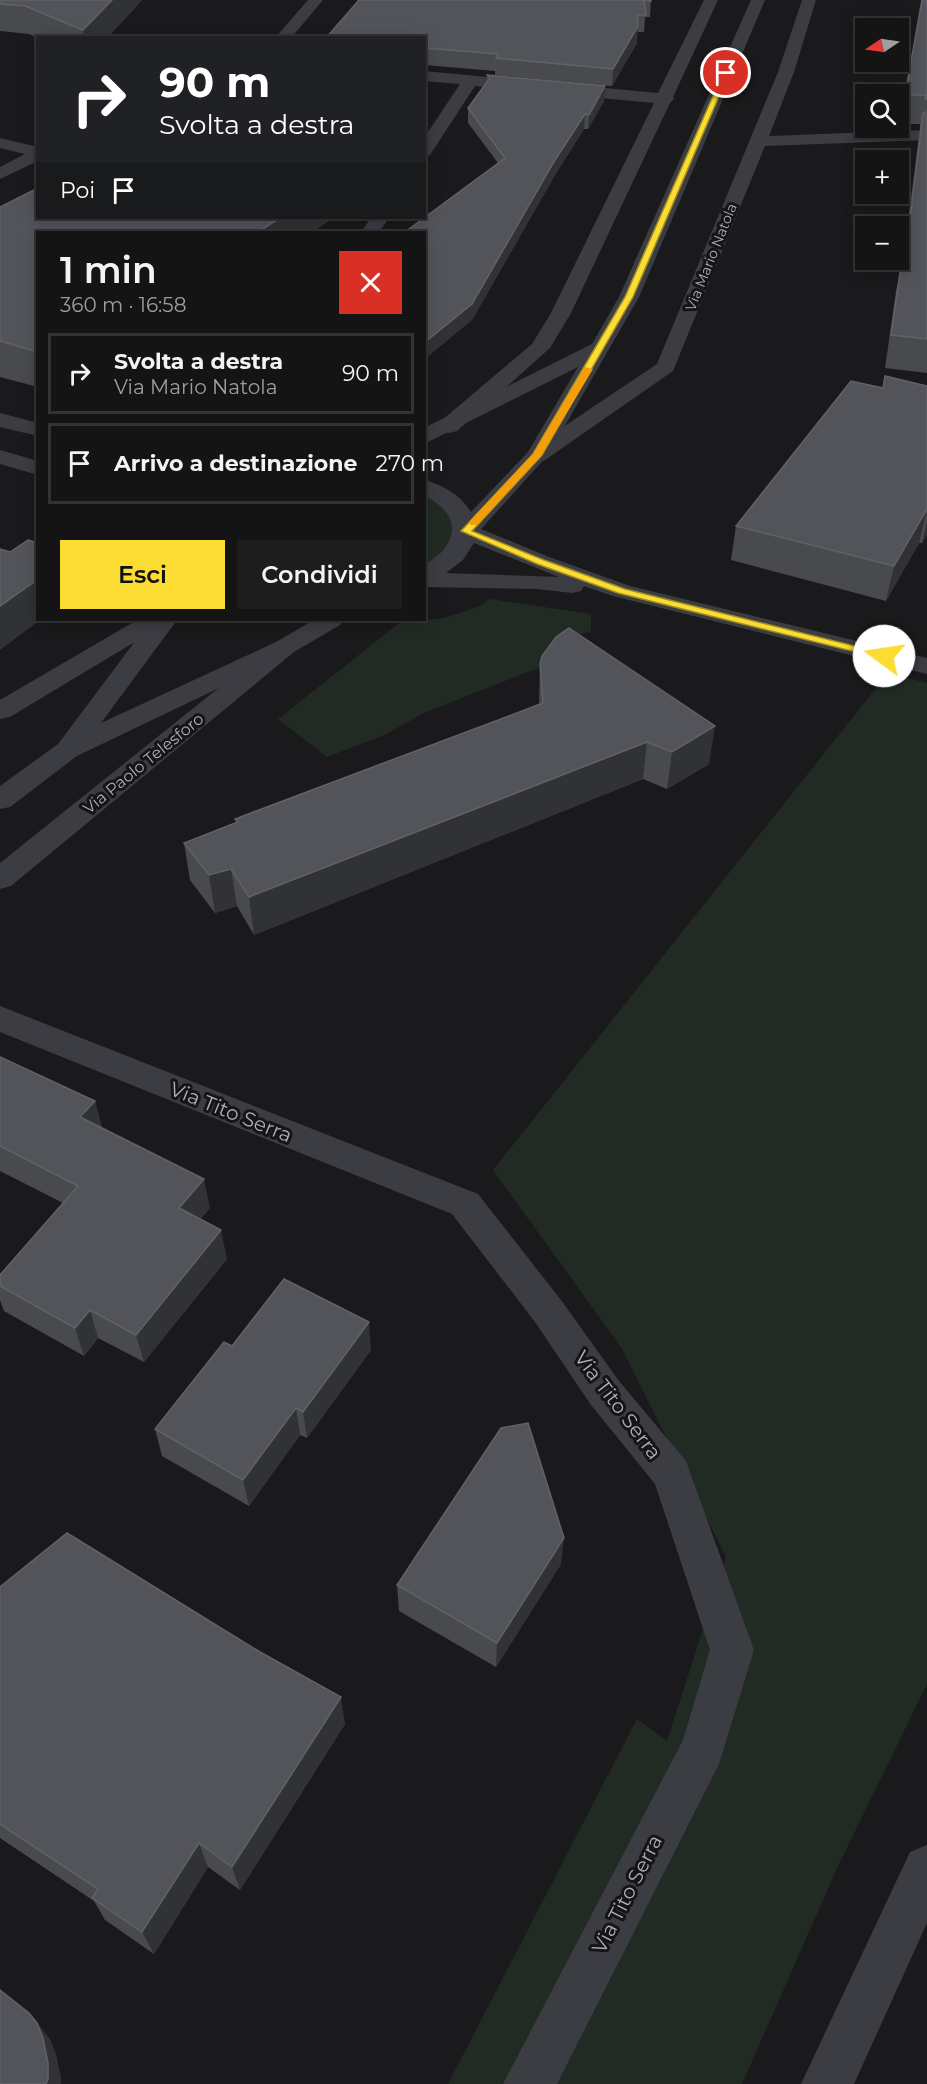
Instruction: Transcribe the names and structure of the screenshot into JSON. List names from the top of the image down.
{
  "streets": {
    "street": ["Via Mario Natola", "Via Paolo Telesforo", "Via Tito Serra"]
  },
  "north": "left",
  "page": {
    "map_buttons": ["+", "−"],
    "turn": ["90 m", "Svolta a destra"],
    "then": "Poi",
    "heading": ["1 min", "360 m · 16:58"],
    "list": [
      {
        "name": "Svolta a destra",
        "note": "Via Mario Natola",
        "value": "90 m"
      },
      {
        "name": "Arrivo a destinazione",
        "value": "270 m"
      }
    ],
    "buttons": ["Esci", "Condividi"]
  }
}
